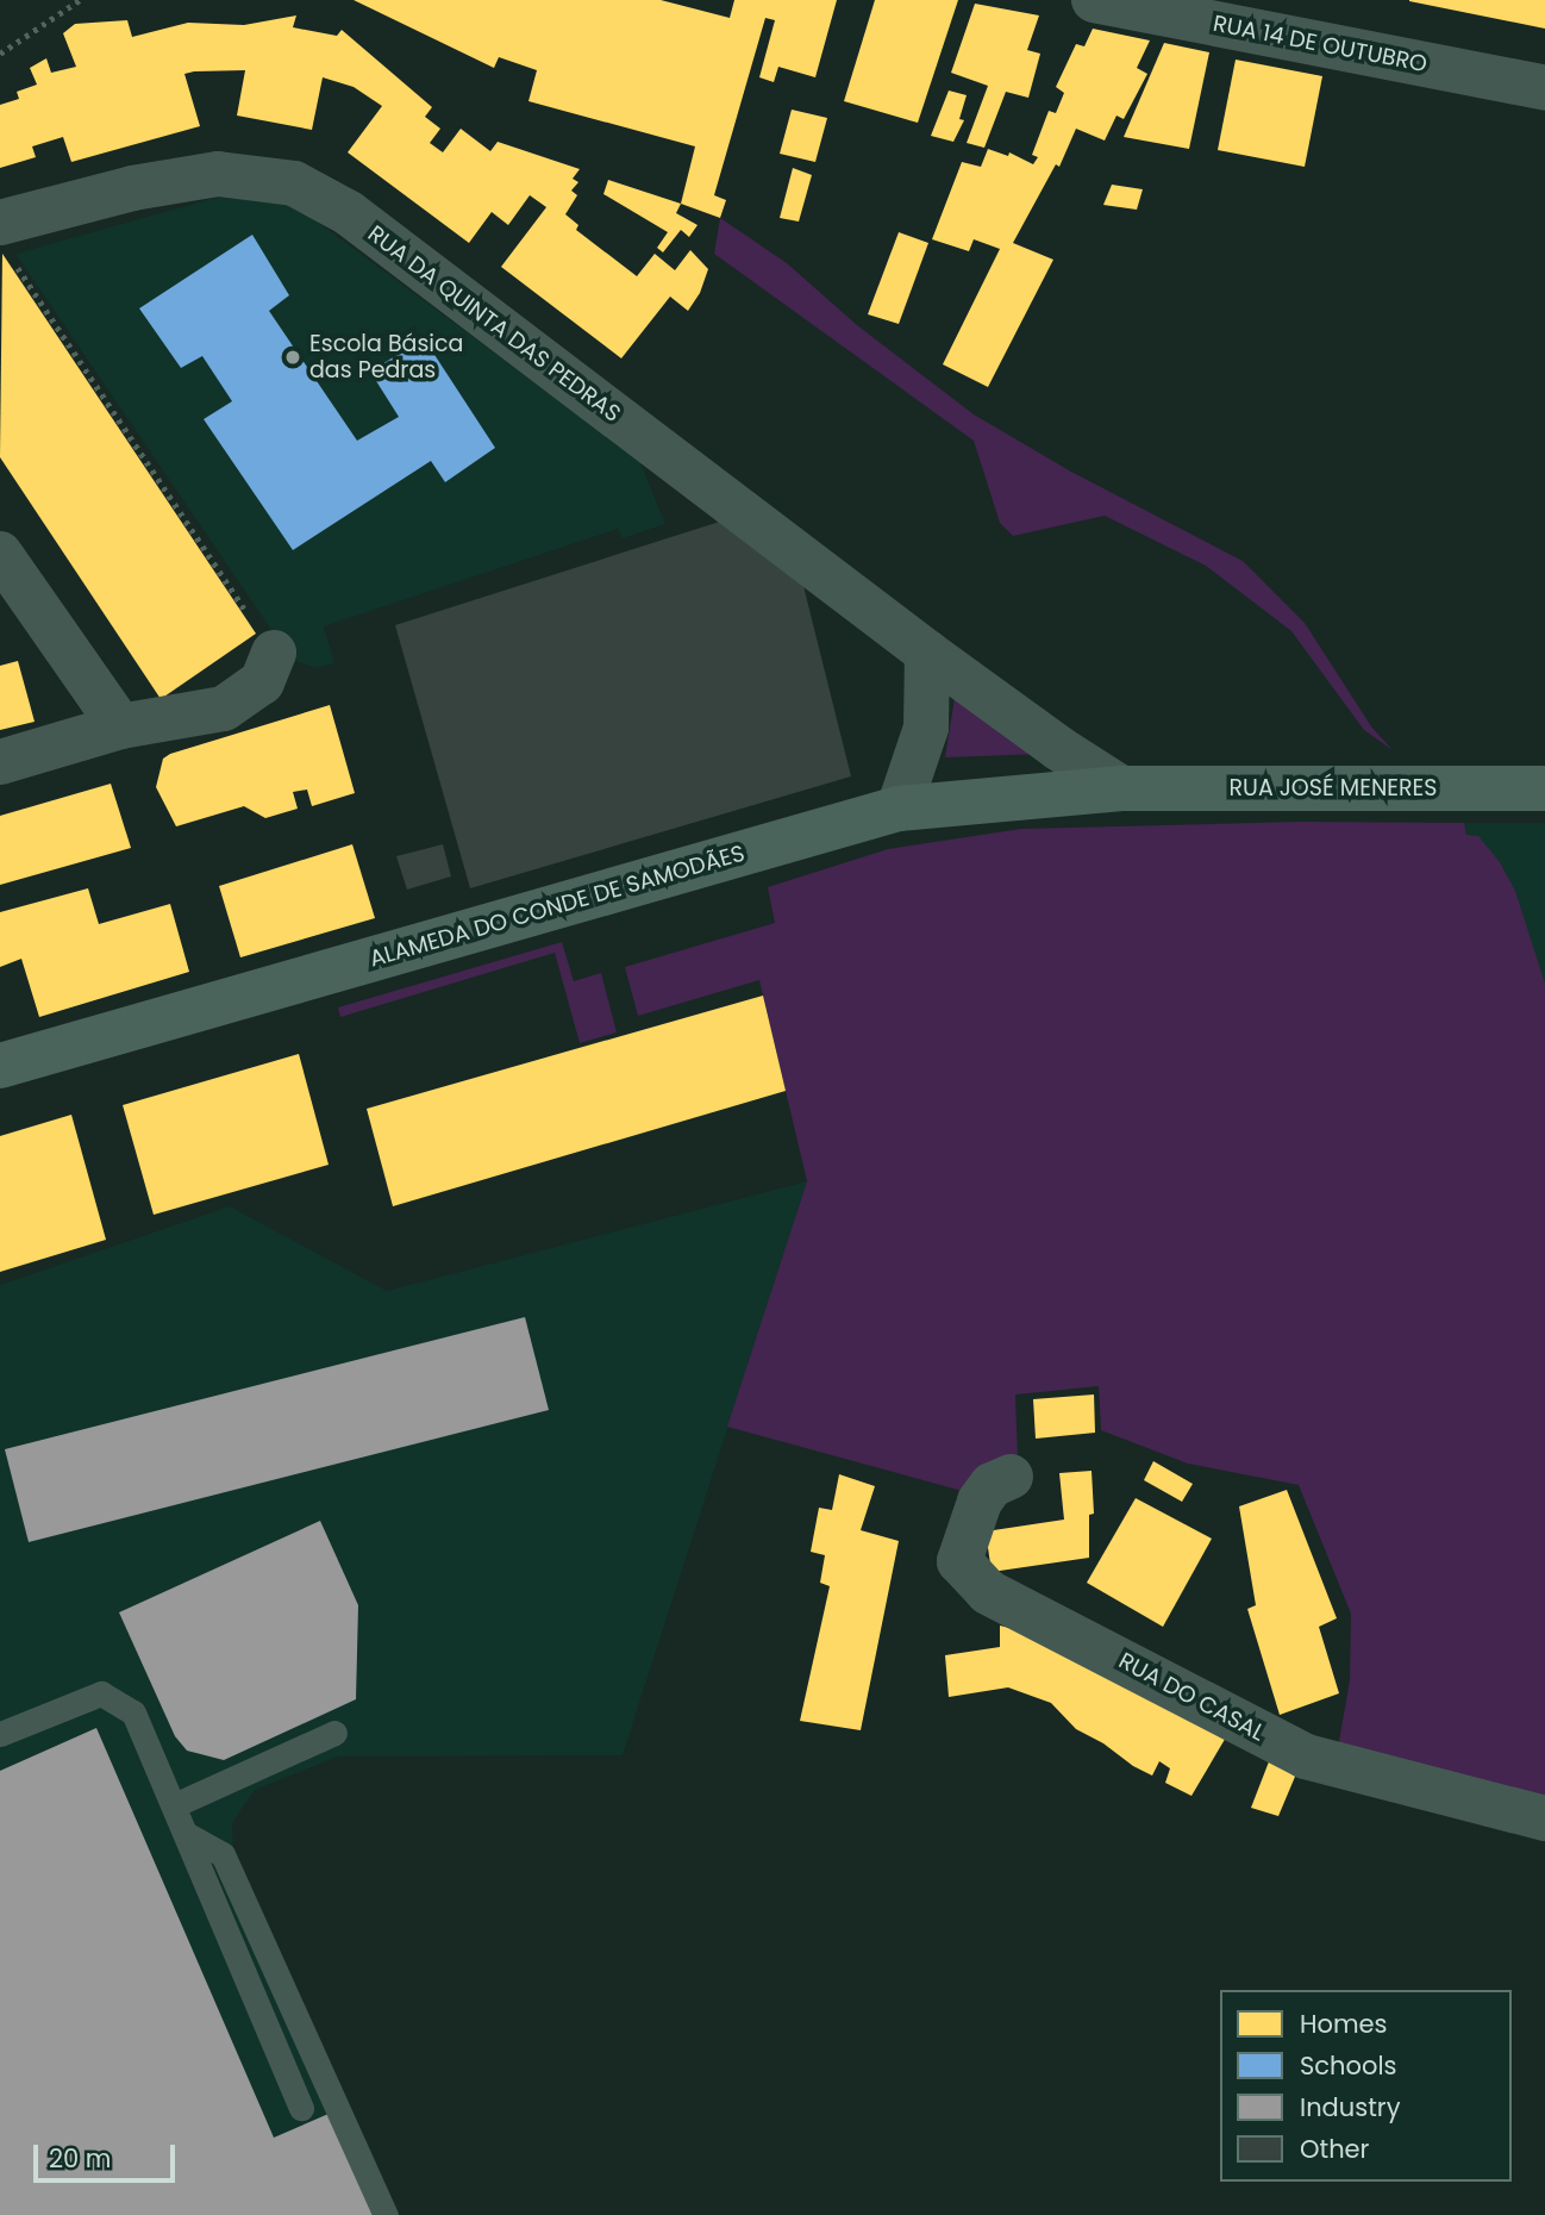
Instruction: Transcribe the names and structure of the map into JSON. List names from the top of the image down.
{
  "streets": {
    "street": [
      "RUA 14 DE OUTUBRO",
      "RUA DA QUINTA DAS PEDRAS",
      "RUA JOSÉ MENERES",
      "ALAMEDA DO CONDE DE SAMODÃES",
      "RUA DO CASAL"
    ]
  },
  "crossings": [
    ["RUA DA QUINTA DAS PEDRAS", "RUA JOSÉ MENERES"],
    ["RUA DA QUINTA DAS PEDRAS", "ALAMEDA DO CONDE DE SAMODÃES"],
    ["RUA JOSÉ MENERES", "ALAMEDA DO CONDE DE SAMODÃES"]
  ],
  "places": ["Escola Básica das Pedras"],
  "legend": [
    "Homes",
    "Schools",
    "Industry",
    "Other"
  ],
  "scale_bar": "20 m"
}
